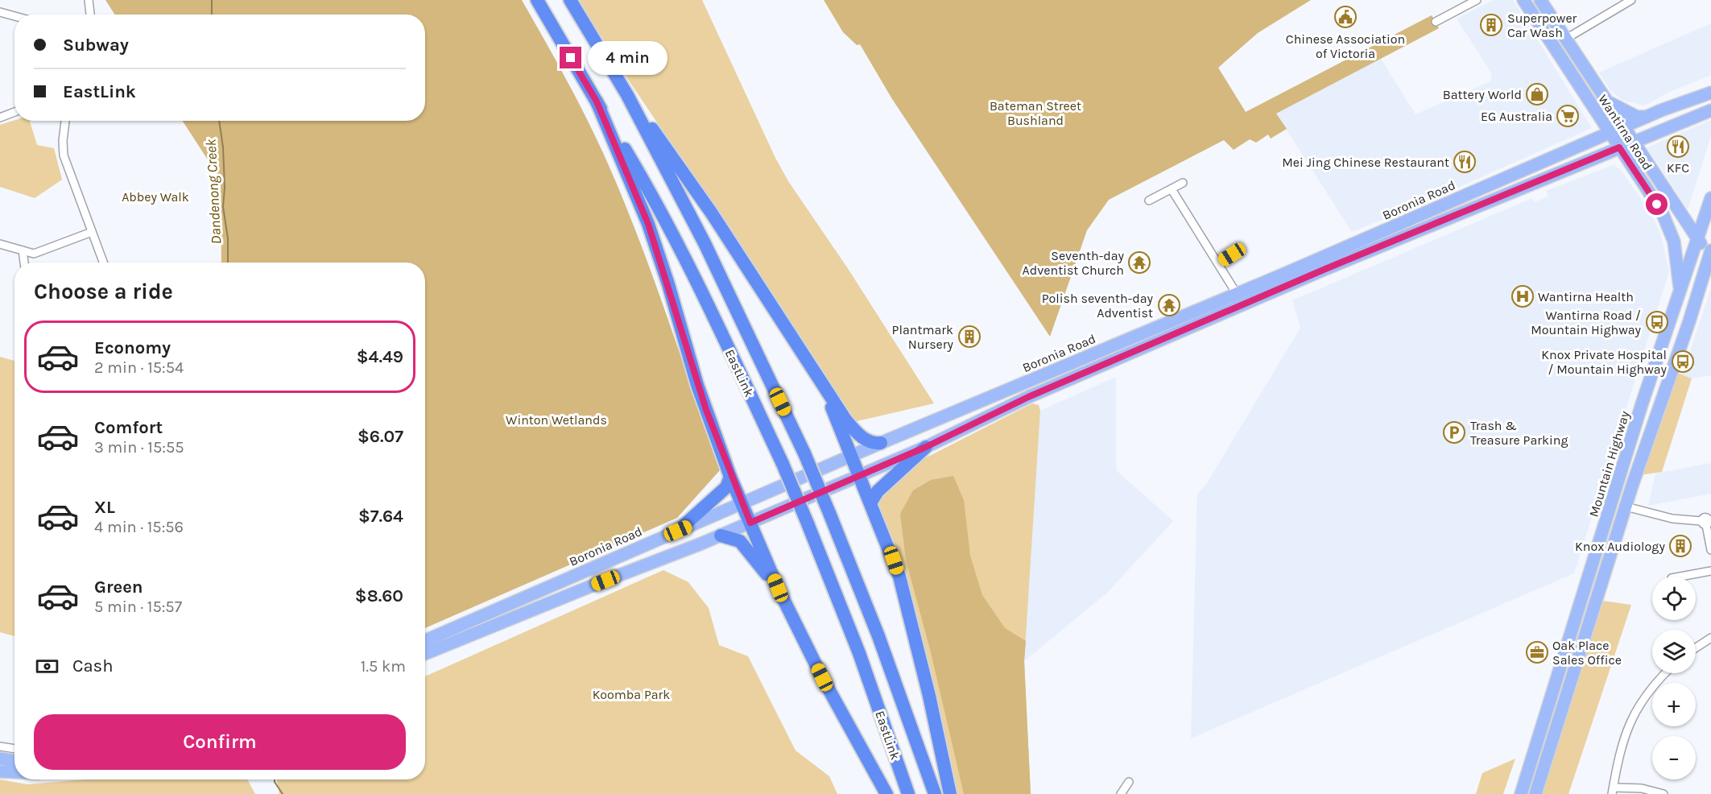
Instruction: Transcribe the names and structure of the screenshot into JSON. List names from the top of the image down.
{
  "streets": {
    "highway": ["EastLink"],
    "main road": ["Wantirna Road", "Boronia Road", "Mountain Highway"]
  },
  "crossings": [
    ["Wantirna Road", "Boronia Road"],
    ["Wantirna Road", "Mountain Highway"]
  ],
  "water": ["Dandenong Creek"],
  "parks": [
    "Bateman Street Bushland",
    "Abbey Walk",
    "Winton Wetlands",
    "Koomba Park"
  ],
  "places": {
    "public building": ["Chinese Association of Victoria"],
    "building": ["Superpower Car Wash", "Plantmark Nursery", "Knox Audiology"],
    "shop": ["Battery World"],
    "supermarket": ["EG Australia"],
    "restaurant": ["KFC", "Mei Jing Chinese Restaurant"],
    "temple": ["Seventh-day Adventist Church", "Polish seventh-day Adventist"],
    "hospital": ["Wantirna Health"],
    "bus stop": ["Wantirna Road / Mountain Highway", "Knox Private Hospital / Mountain Highway"],
    "parking": ["Trash & Treasure Parking"],
    "office": ["Oak Place Sales Office"]
  },
  "page": {
    "banner": ["Subway", "EastLink"],
    "bubble": "4 min",
    "heading": "Choose a ride",
    "list": [
      {
        "name": "Economy",
        "note": "2 min · 15:54",
        "value": "$4.49"
      },
      {
        "name": "Comfort",
        "note": "3 min · 15:55",
        "value": "$6.07"
      },
      {
        "name": "XL",
        "note": "4 min · 15:56",
        "value": "$7.64"
      },
      {
        "name": "Green",
        "note": "5 min · 15:57",
        "value": "$8.60"
      }
    ],
    "map_buttons": ["+", "−"],
    "pay": ["Cash", "1.5 km"],
    "buttons": "Confirm"
  }
}
